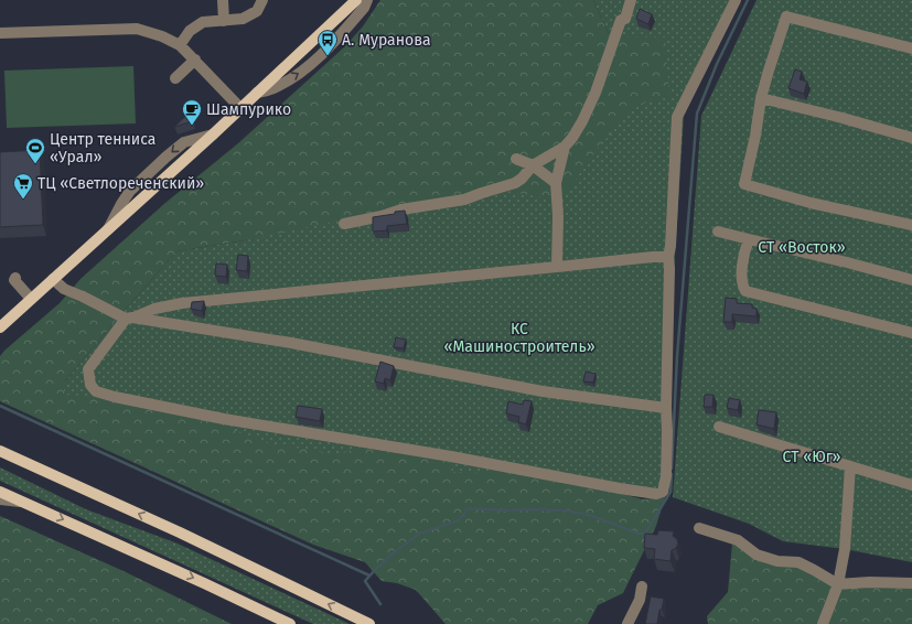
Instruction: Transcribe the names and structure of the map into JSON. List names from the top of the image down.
{
  "parks": ["СТ «Восток»", "КС «Машиностроитель»", "СТ «Юг»"],
  "places": {
    "bus stop": ["А. Муранова"],
    "cafe": ["Шампурико"],
    "sports": ["Центр тенниса «Урал»"],
    "supermarket": ["ТЦ «Светлореченский»"]
  }
}
